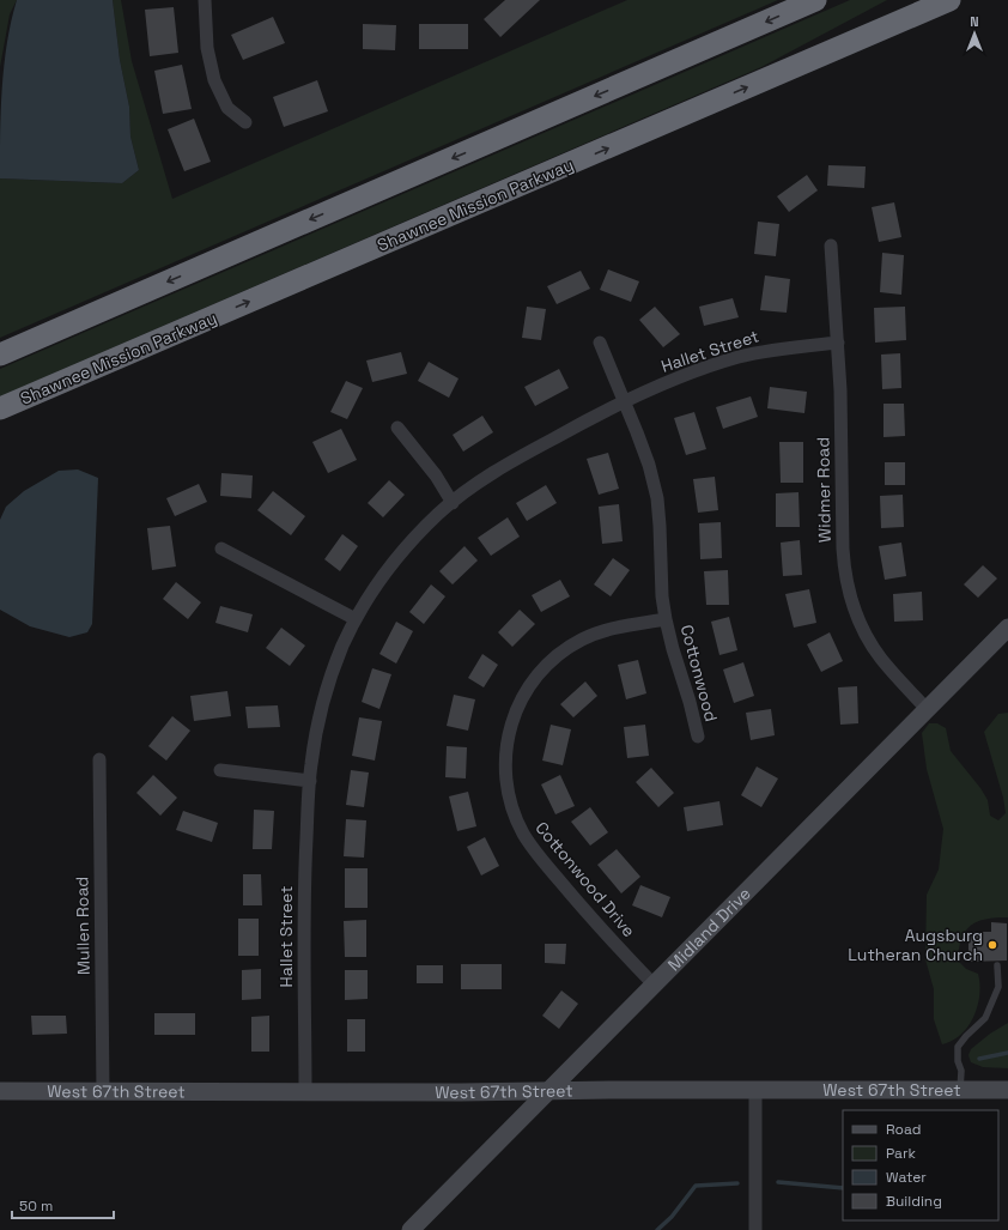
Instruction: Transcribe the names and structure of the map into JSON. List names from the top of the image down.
{
  "streets": {
    "highway": ["Shawnee Mission Parkway"],
    "street": [
      "Hallet Street",
      "Widmer Road",
      "Cottonwood",
      "Cottonwood Drive",
      "Mullen Road",
      "Midland Drive",
      "West 67th Street"
    ]
  },
  "crossings": [
    ["Hallet Street", "Widmer Road"],
    ["Hallet Street", "West 67th Street"],
    ["Widmer Road", "Midland Drive"],
    ["Cottonwood", "Cottonwood Drive"],
    ["Cottonwood Drive", "Midland Drive"],
    ["Mullen Road", "West 67th Street"],
    ["Midland Drive", "West 67th Street"]
  ],
  "places": ["Augsburg Lutheran Church"],
  "legend": [
    "Road",
    "Park",
    "Water",
    "Building"
  ],
  "scale_bar": "50 m",
  "north": "top"
}
